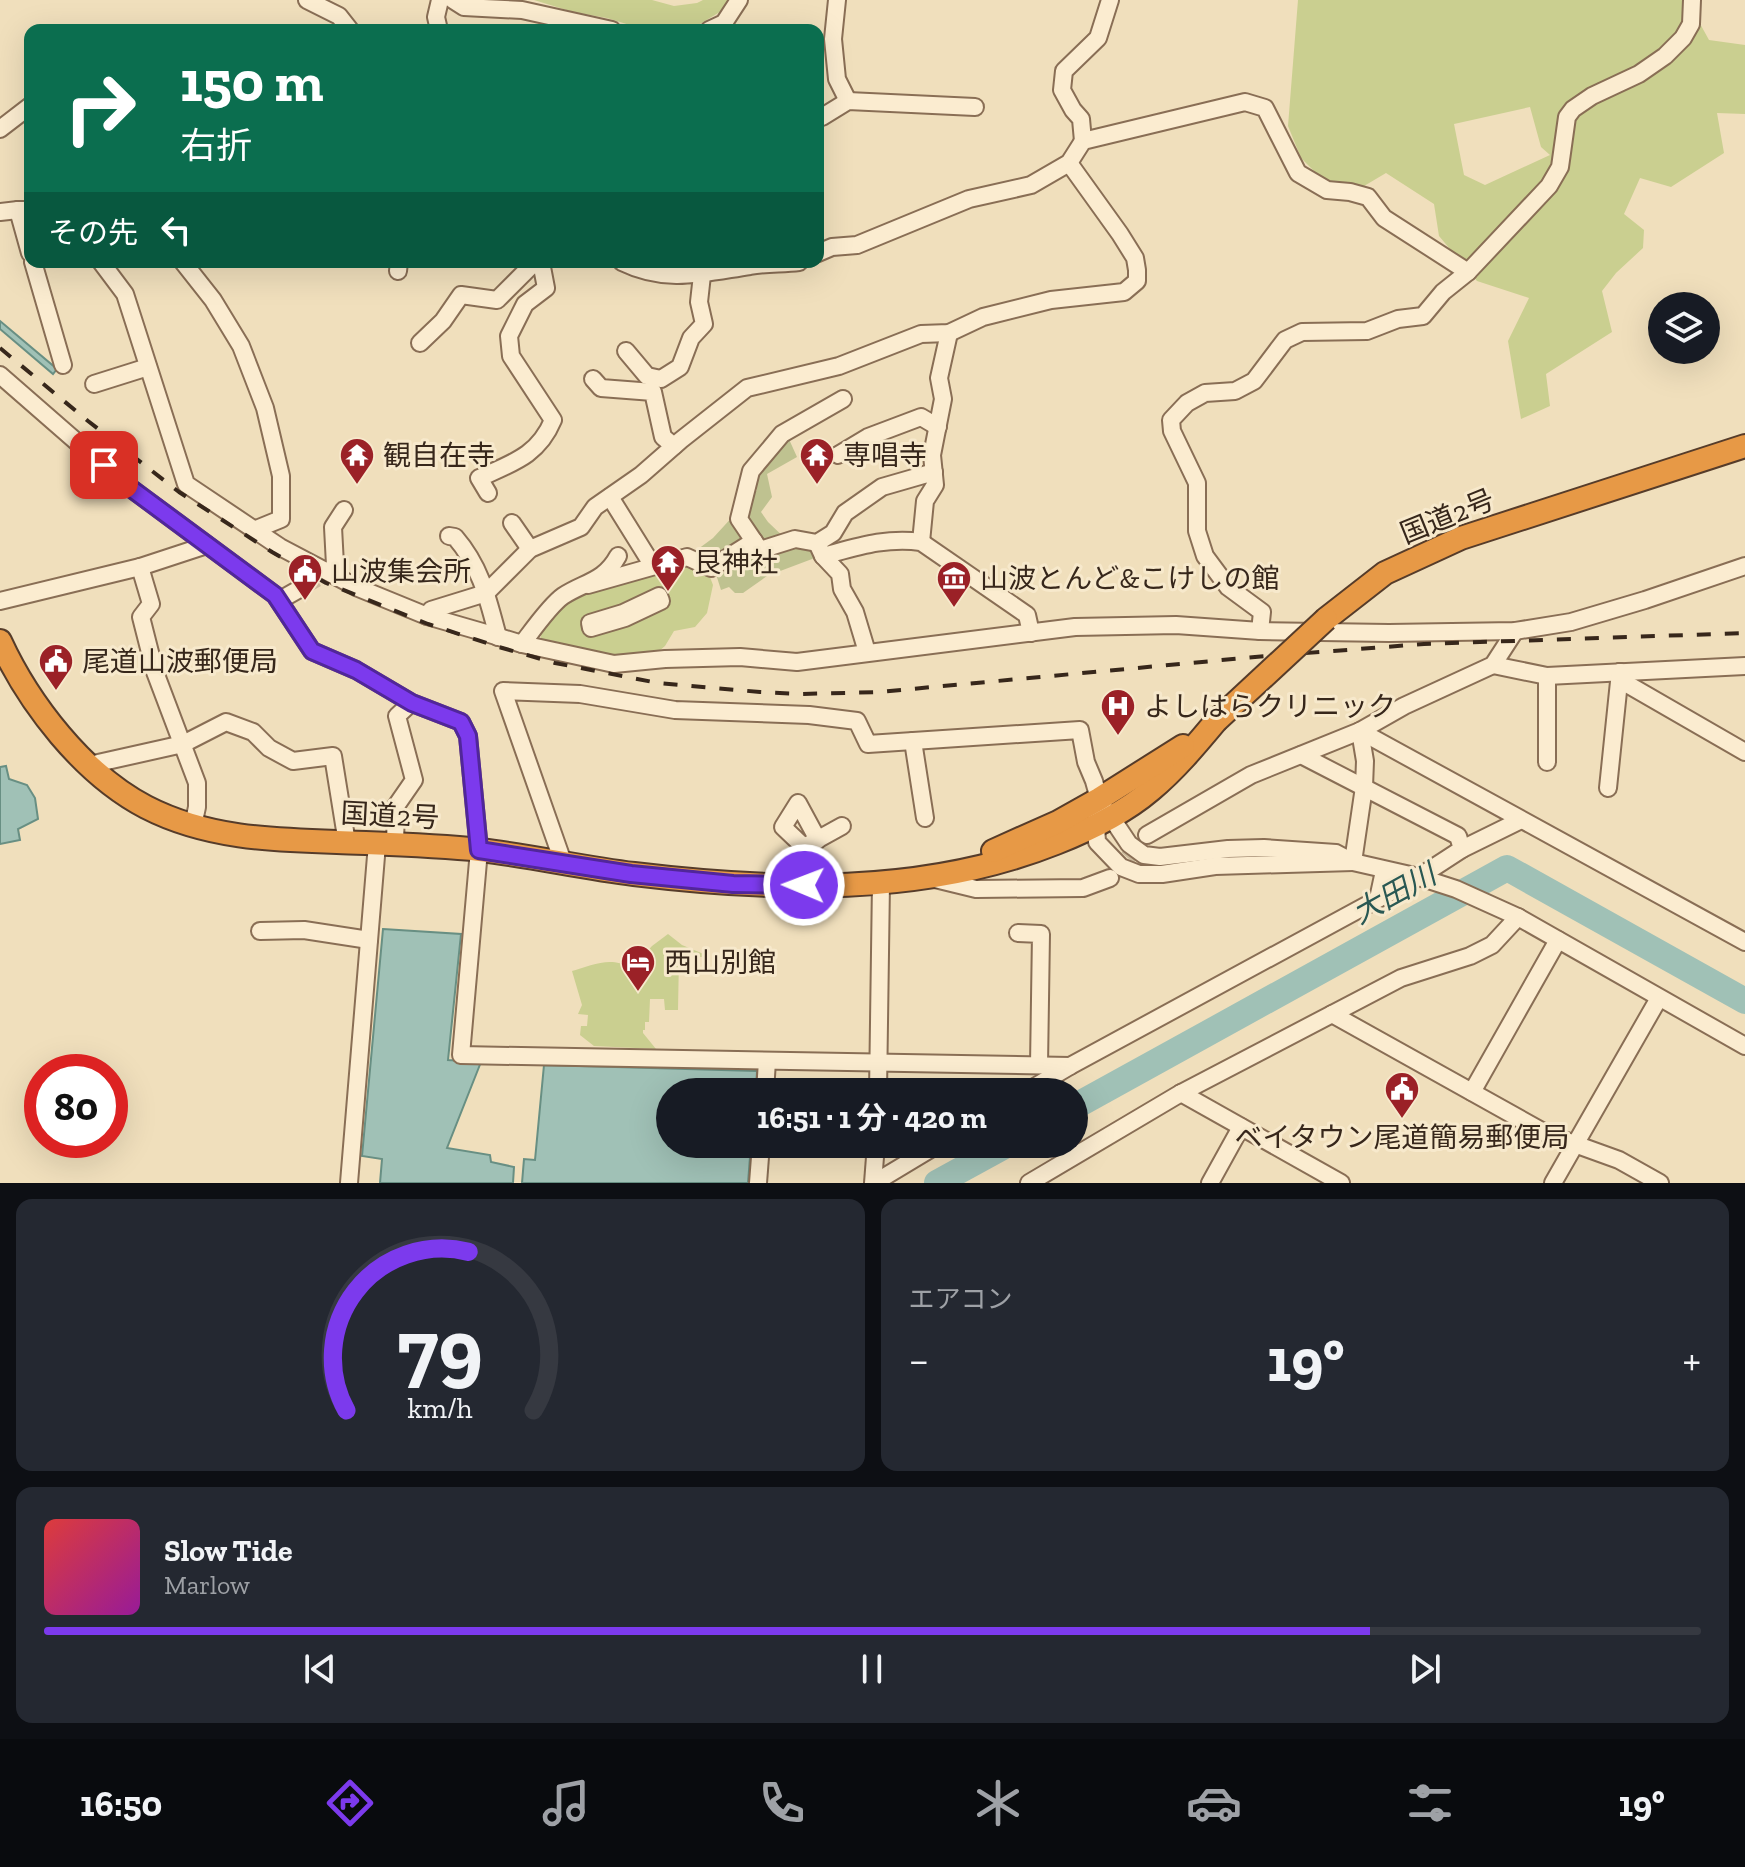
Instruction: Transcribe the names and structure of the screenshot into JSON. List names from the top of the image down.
{
  "streets": {
    "highway": ["国道2号"]
  },
  "water": ["大田川"],
  "places": {
    "temple": ["観自在寺", "専唱寺", "艮神社"],
    "public building": ["山波集会所", "尾道山波郵便局", "ベイタウン尾道簡易郵便局"],
    "museum": ["山波とんど&こけしの館"],
    "hospital": ["よしはらクリニック"],
    "hotel": ["西山別館"]
  },
  "page": {
    "turn": ["150 m", "右折"],
    "then": "その先",
    "limit": "80",
    "trip": "16:51 · 1 分 · 420 m",
    "tile": "エアコン",
    "heat": ["−", "19°", "+"],
    "song": ["Slow Tide", "Marlow"],
    "tabs": ["16:50", "19°"],
    "gauge": ["79", "km/h"]
  }
}
